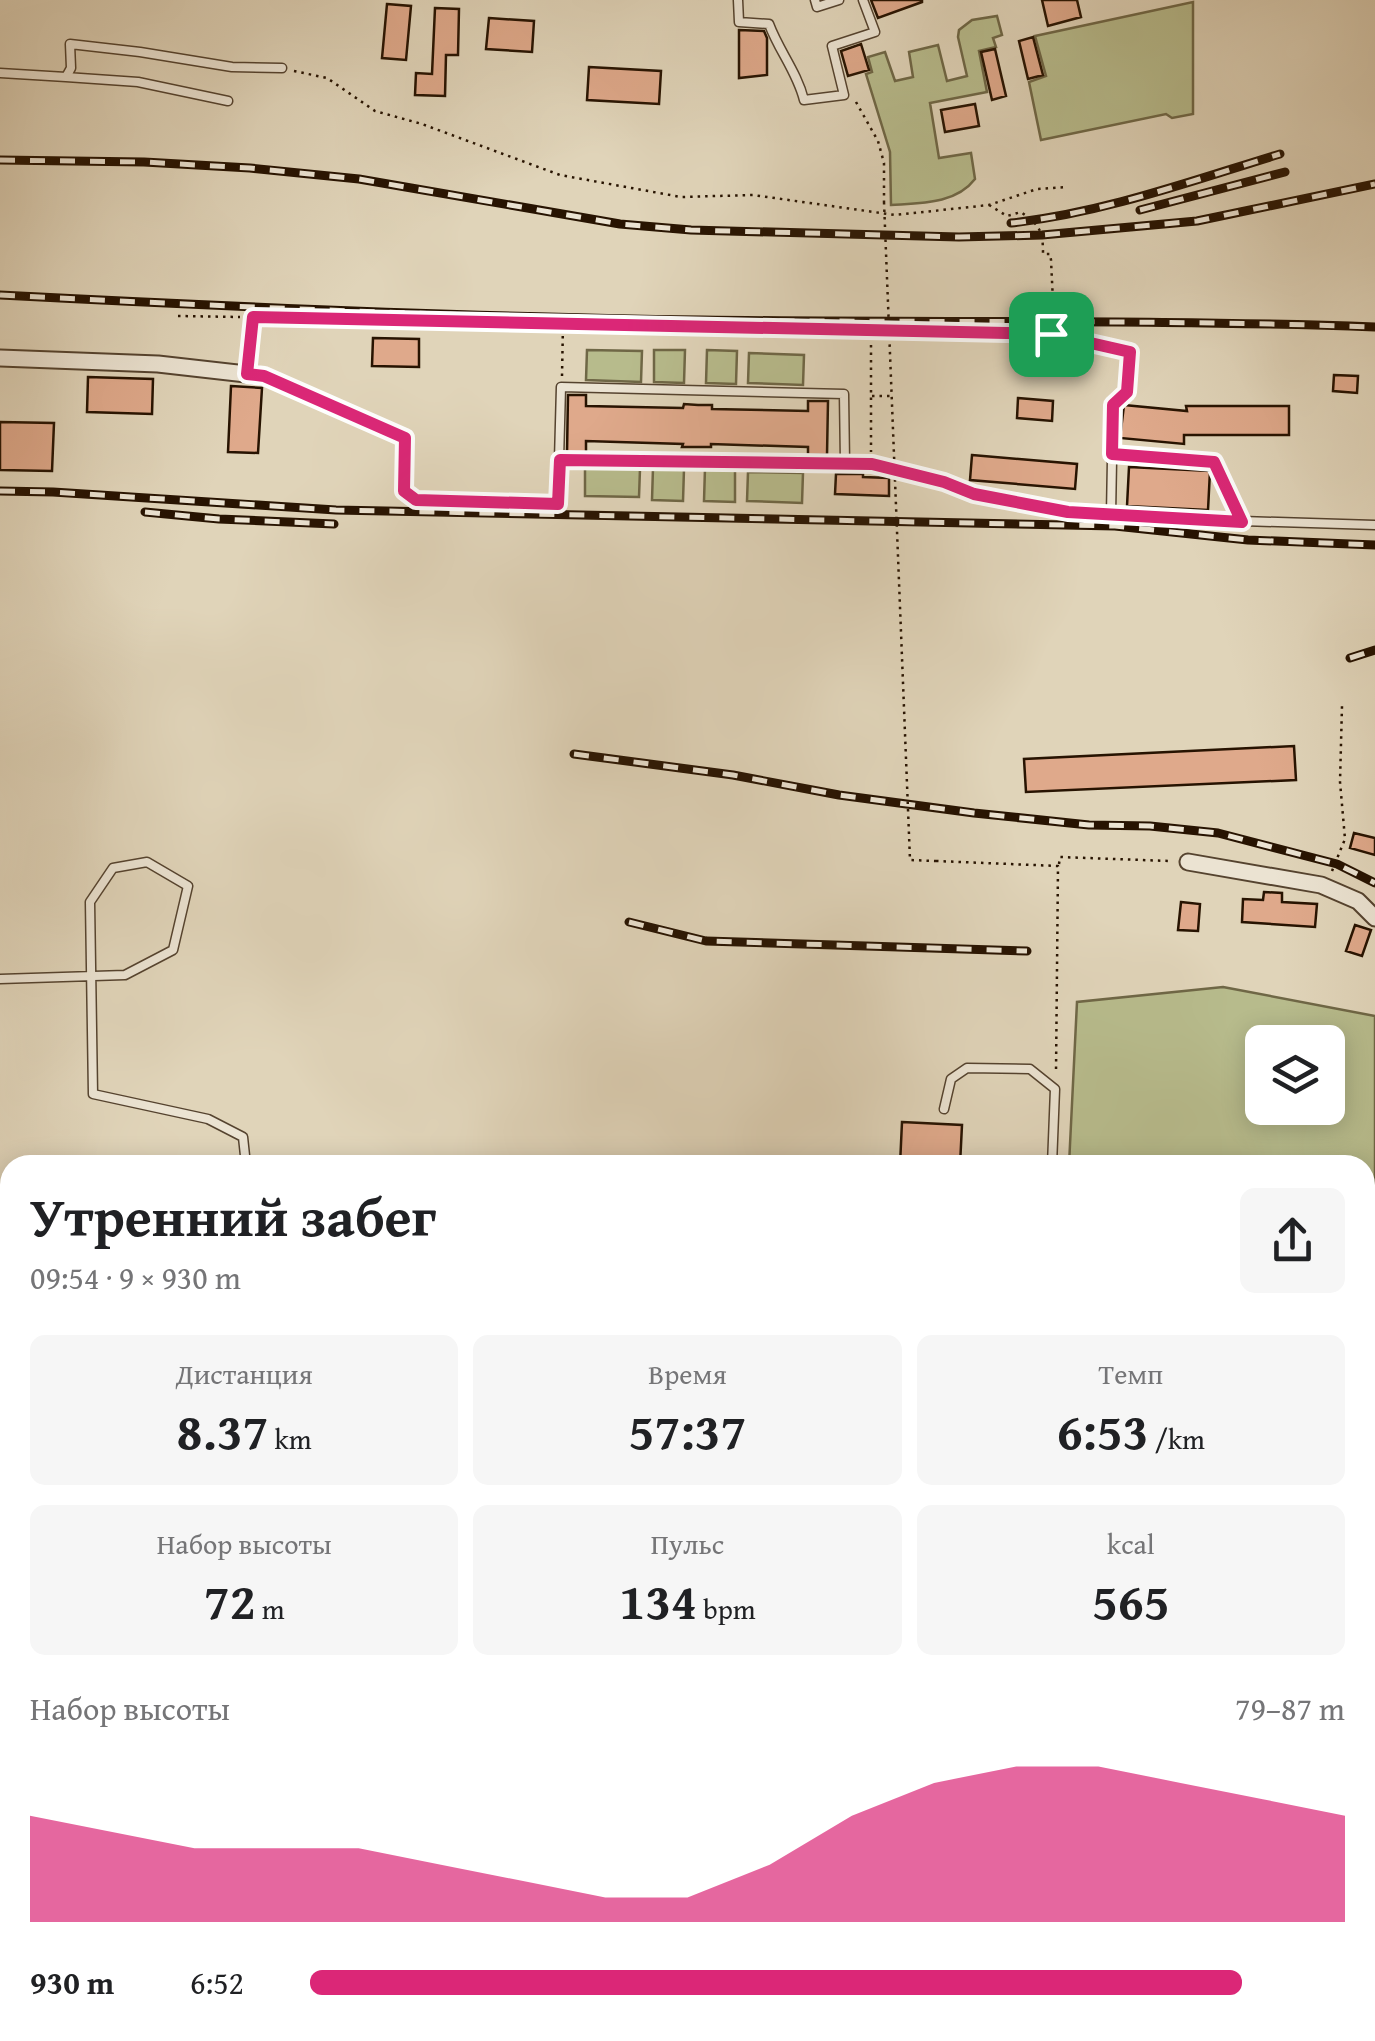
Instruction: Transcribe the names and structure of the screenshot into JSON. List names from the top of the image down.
{
  "page": {
    "heading": ["Утренний забег", "09:54 · 9 × 930 m"],
    "stats": [
      ["Дистанция", "8.37 km"],
      ["Время", "57:37"],
      ["Темп", "6:53 /km"],
      ["Набор высоты", "72 m"],
      ["Пульс", "134 bpm"],
      ["kcal", "565"]
    ],
    "chart": ["Набор высоты", "79–87 m"],
    "list": [
      {
        "name": "930 m",
        "note": "6:52"
      }
    ]
  }
}
